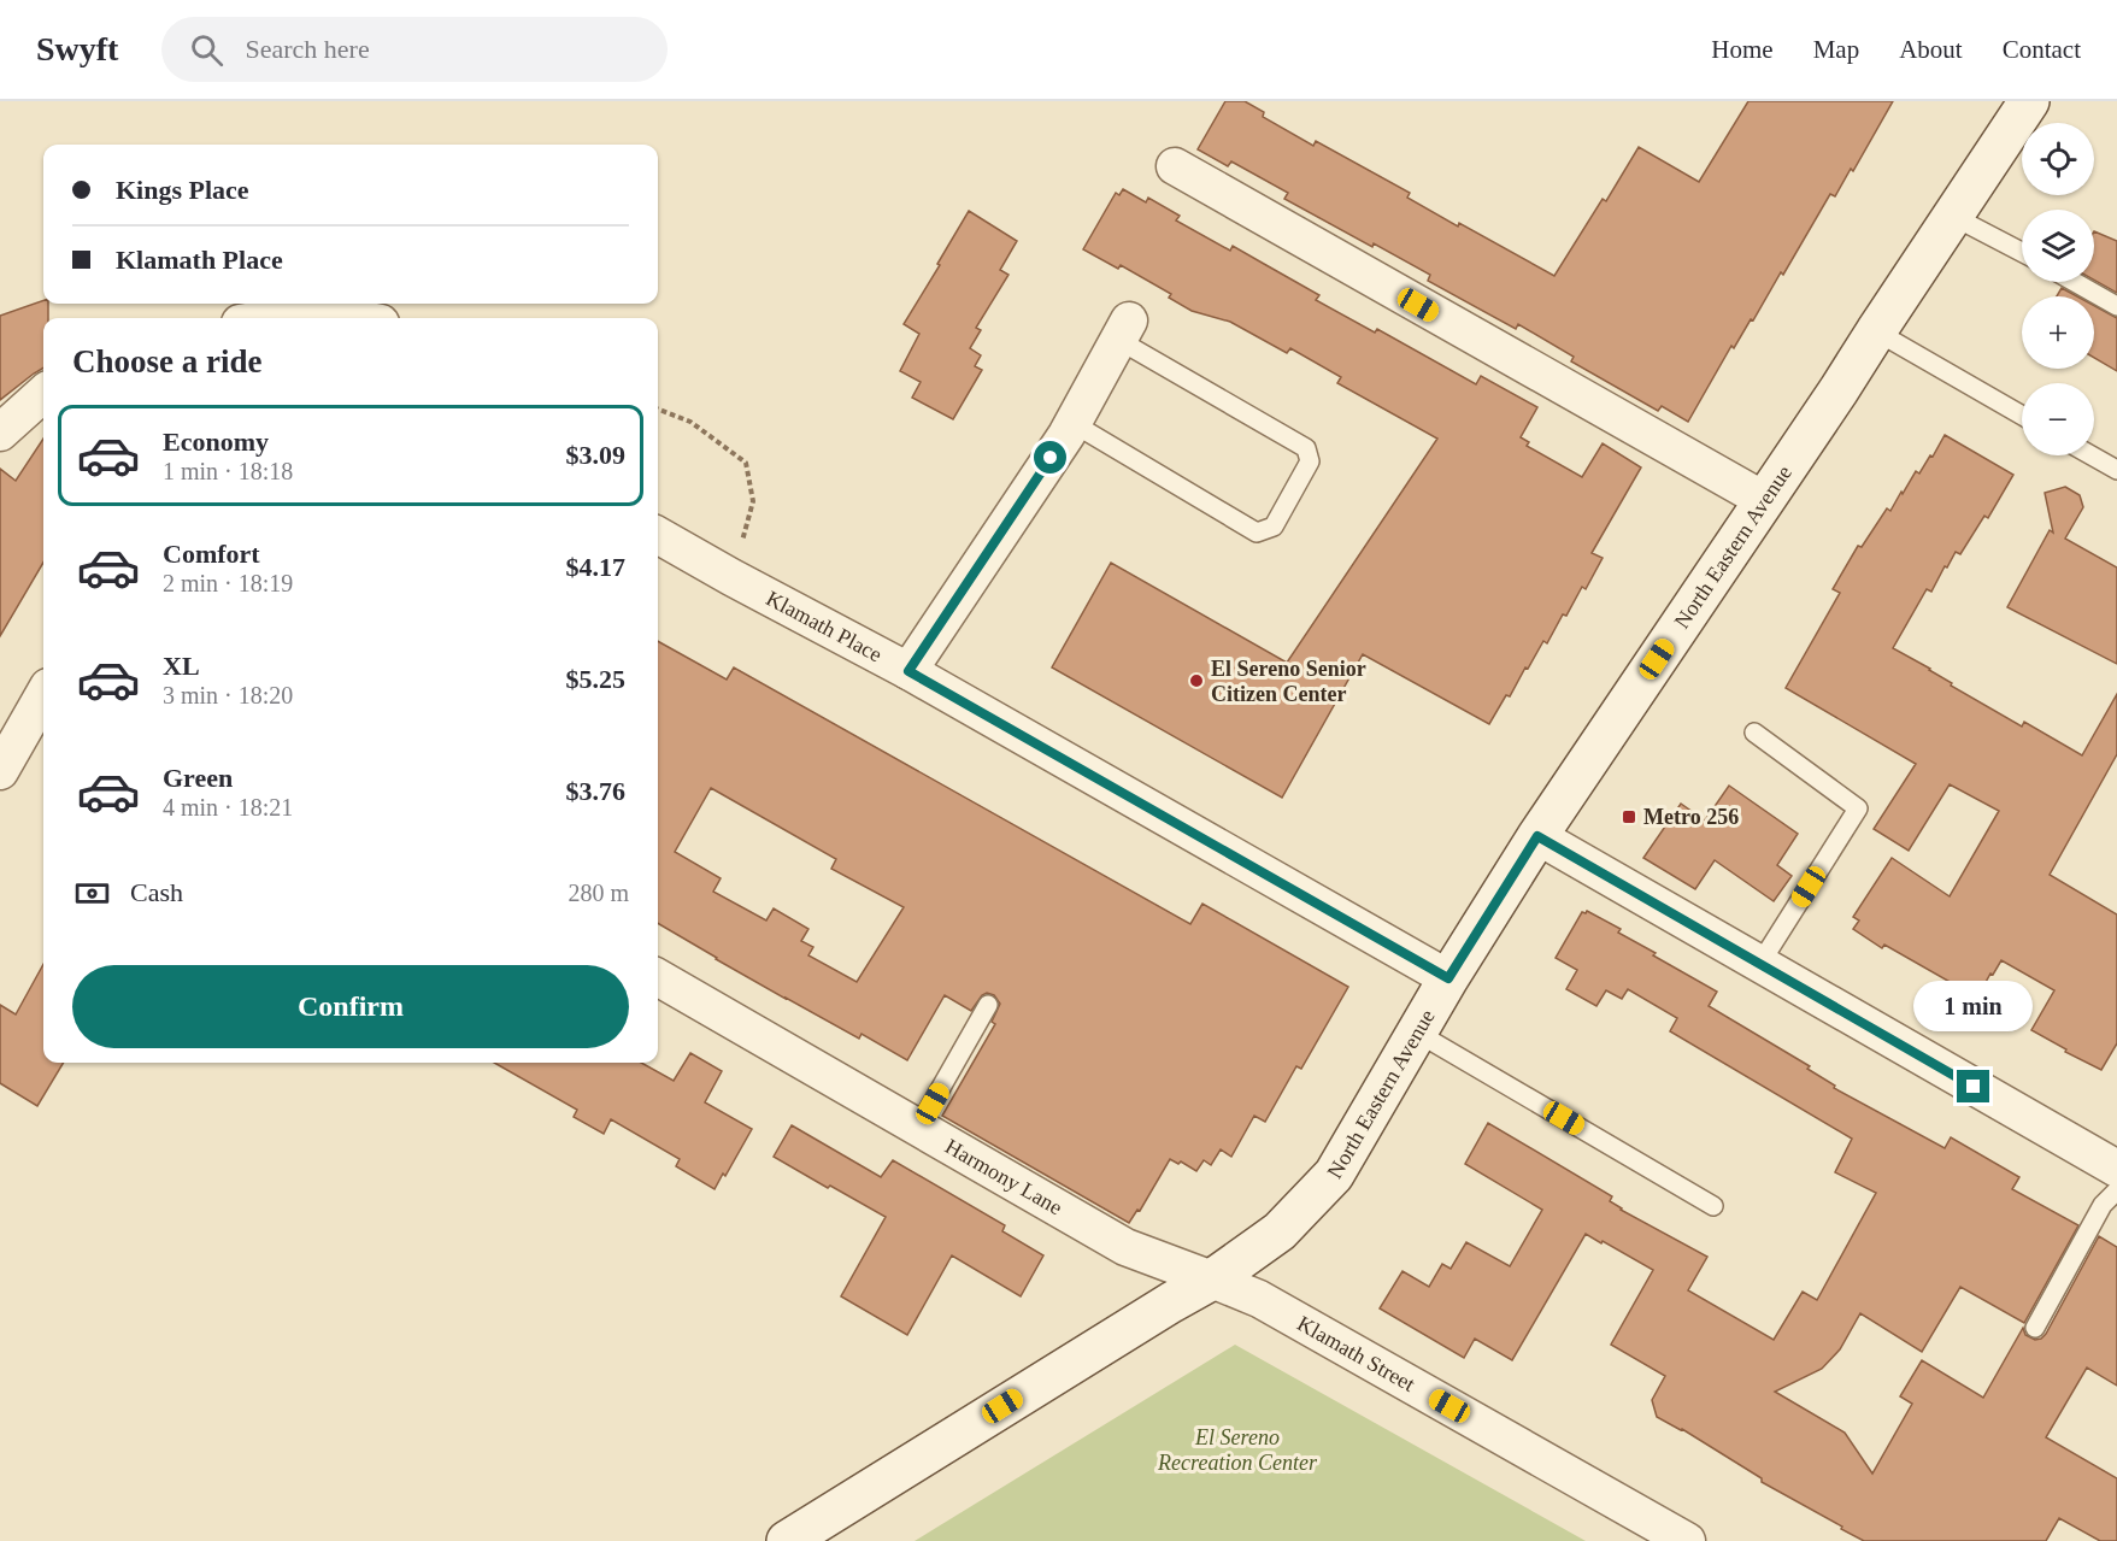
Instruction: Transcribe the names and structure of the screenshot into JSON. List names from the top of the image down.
{
  "streets": {
    "main road": ["North Eastern Avenue"],
    "street": ["Klamath Place", "Harmony Lane", "Klamath Street"]
  },
  "crossings": [
    ["North Eastern Avenue", "Klamath Place"],
    ["North Eastern Avenue", "Harmony Lane"],
    ["North Eastern Avenue", "Klamath Street"],
    ["Harmony Lane", "Klamath Street"]
  ],
  "parks": ["El Sereno Recreation Center"],
  "places": {
    "other": ["El Sereno Senior Citizen Center"],
    "transit": ["Metro 256"]
  },
  "page": {
    "header": "Swyft",
    "search": "Search here",
    "nav": [
      "Home",
      "Map",
      "About",
      "Contact"
    ],
    "map_buttons": ["+", "−"],
    "banner": ["Kings Place", "Klamath Place"],
    "heading": "Choose a ride",
    "list": [
      {
        "name": "Economy",
        "note": "1 min · 18:18",
        "value": "$3.09"
      },
      {
        "name": "Comfort",
        "note": "2 min · 18:19",
        "value": "$4.17"
      },
      {
        "name": "XL",
        "note": "3 min · 18:20",
        "value": "$5.25"
      },
      {
        "name": "Green",
        "note": "4 min · 18:21",
        "value": "$3.76"
      }
    ],
    "pay": ["Cash", "280 m"],
    "buttons": "Confirm",
    "bubble": "1 min"
  }
}
